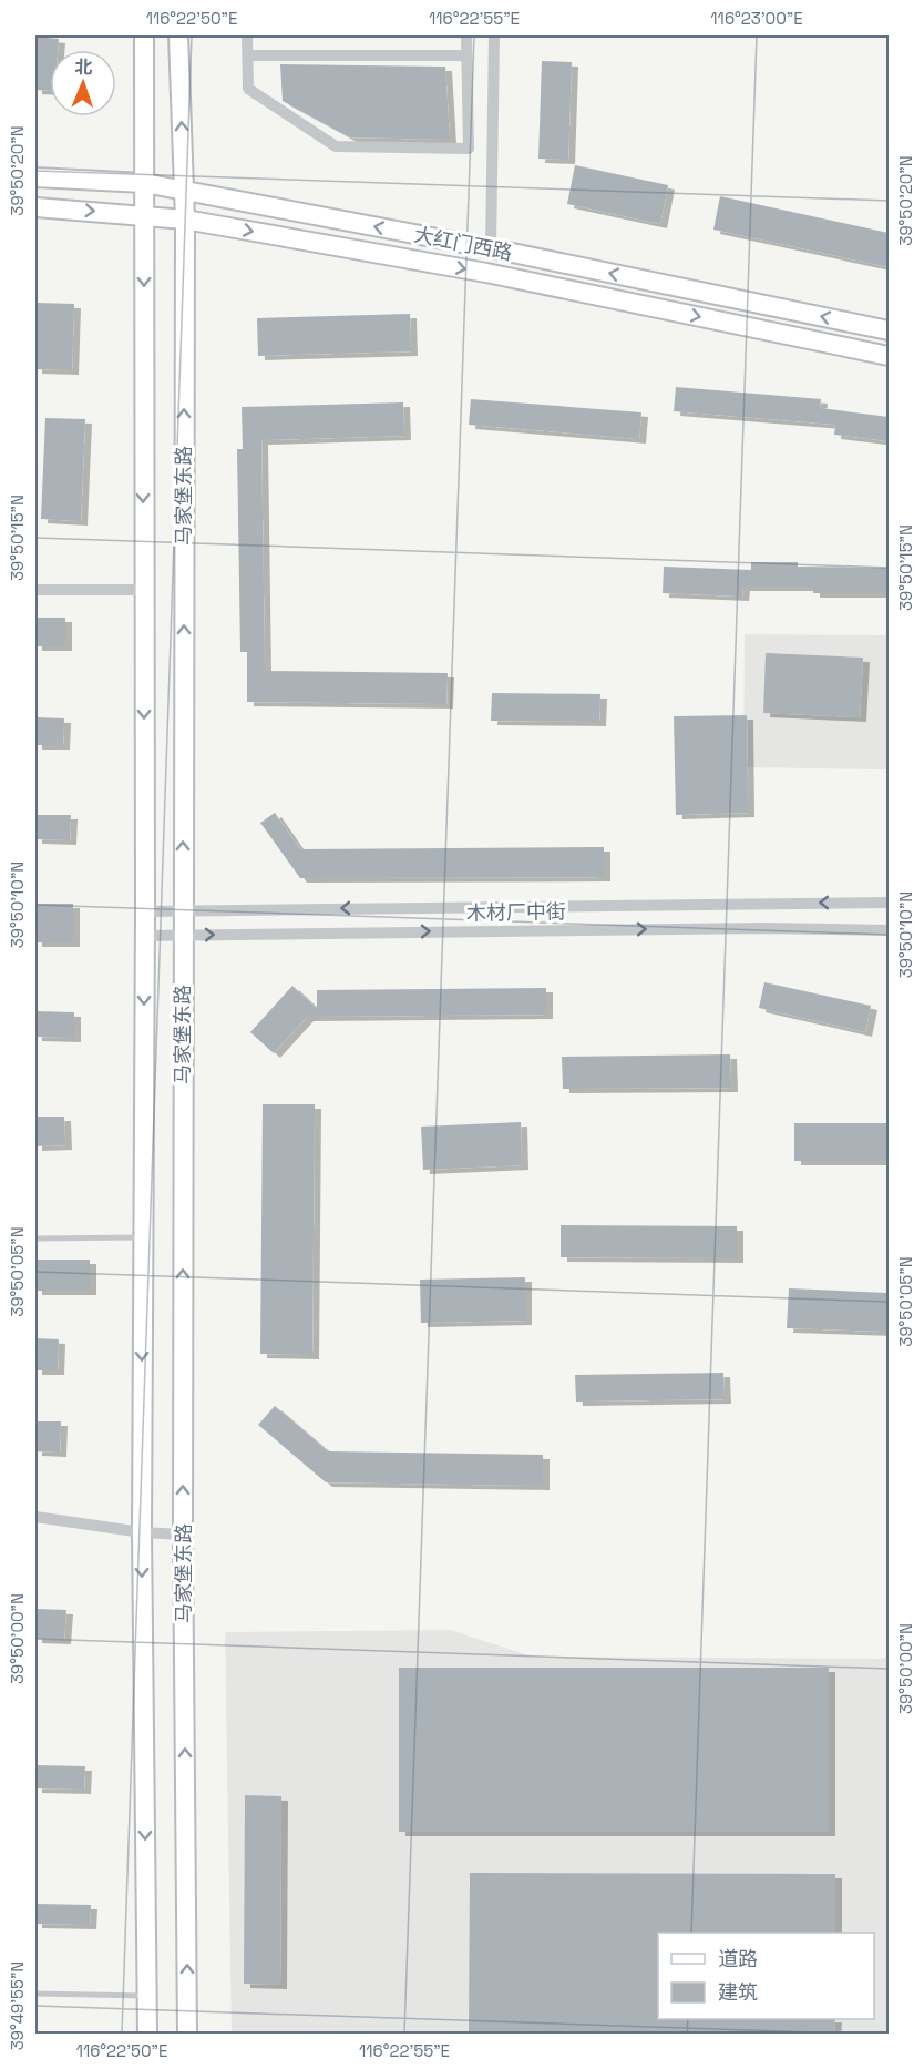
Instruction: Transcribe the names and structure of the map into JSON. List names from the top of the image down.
{
  "streets": {
    "main road": ["大红门西路", "马家堡东路"],
    "street": ["木材厂中街"]
  },
  "crossings": [
    ["大红门西路", "马家堡东路"],
    ["马家堡东路", "木材厂中街"]
  ],
  "legend": ["道路", "建筑"],
  "north": "top",
  "coordinates": [
    "116°22'50\"E",
    "116°22'55\"E",
    "116°23'00\"E",
    "39°50'20\"N",
    "39°50'15\"N",
    "39°50'10\"N",
    "39°50'05\"N",
    "39°50'00\"N",
    "39°49'55\"N"
  ]
}
